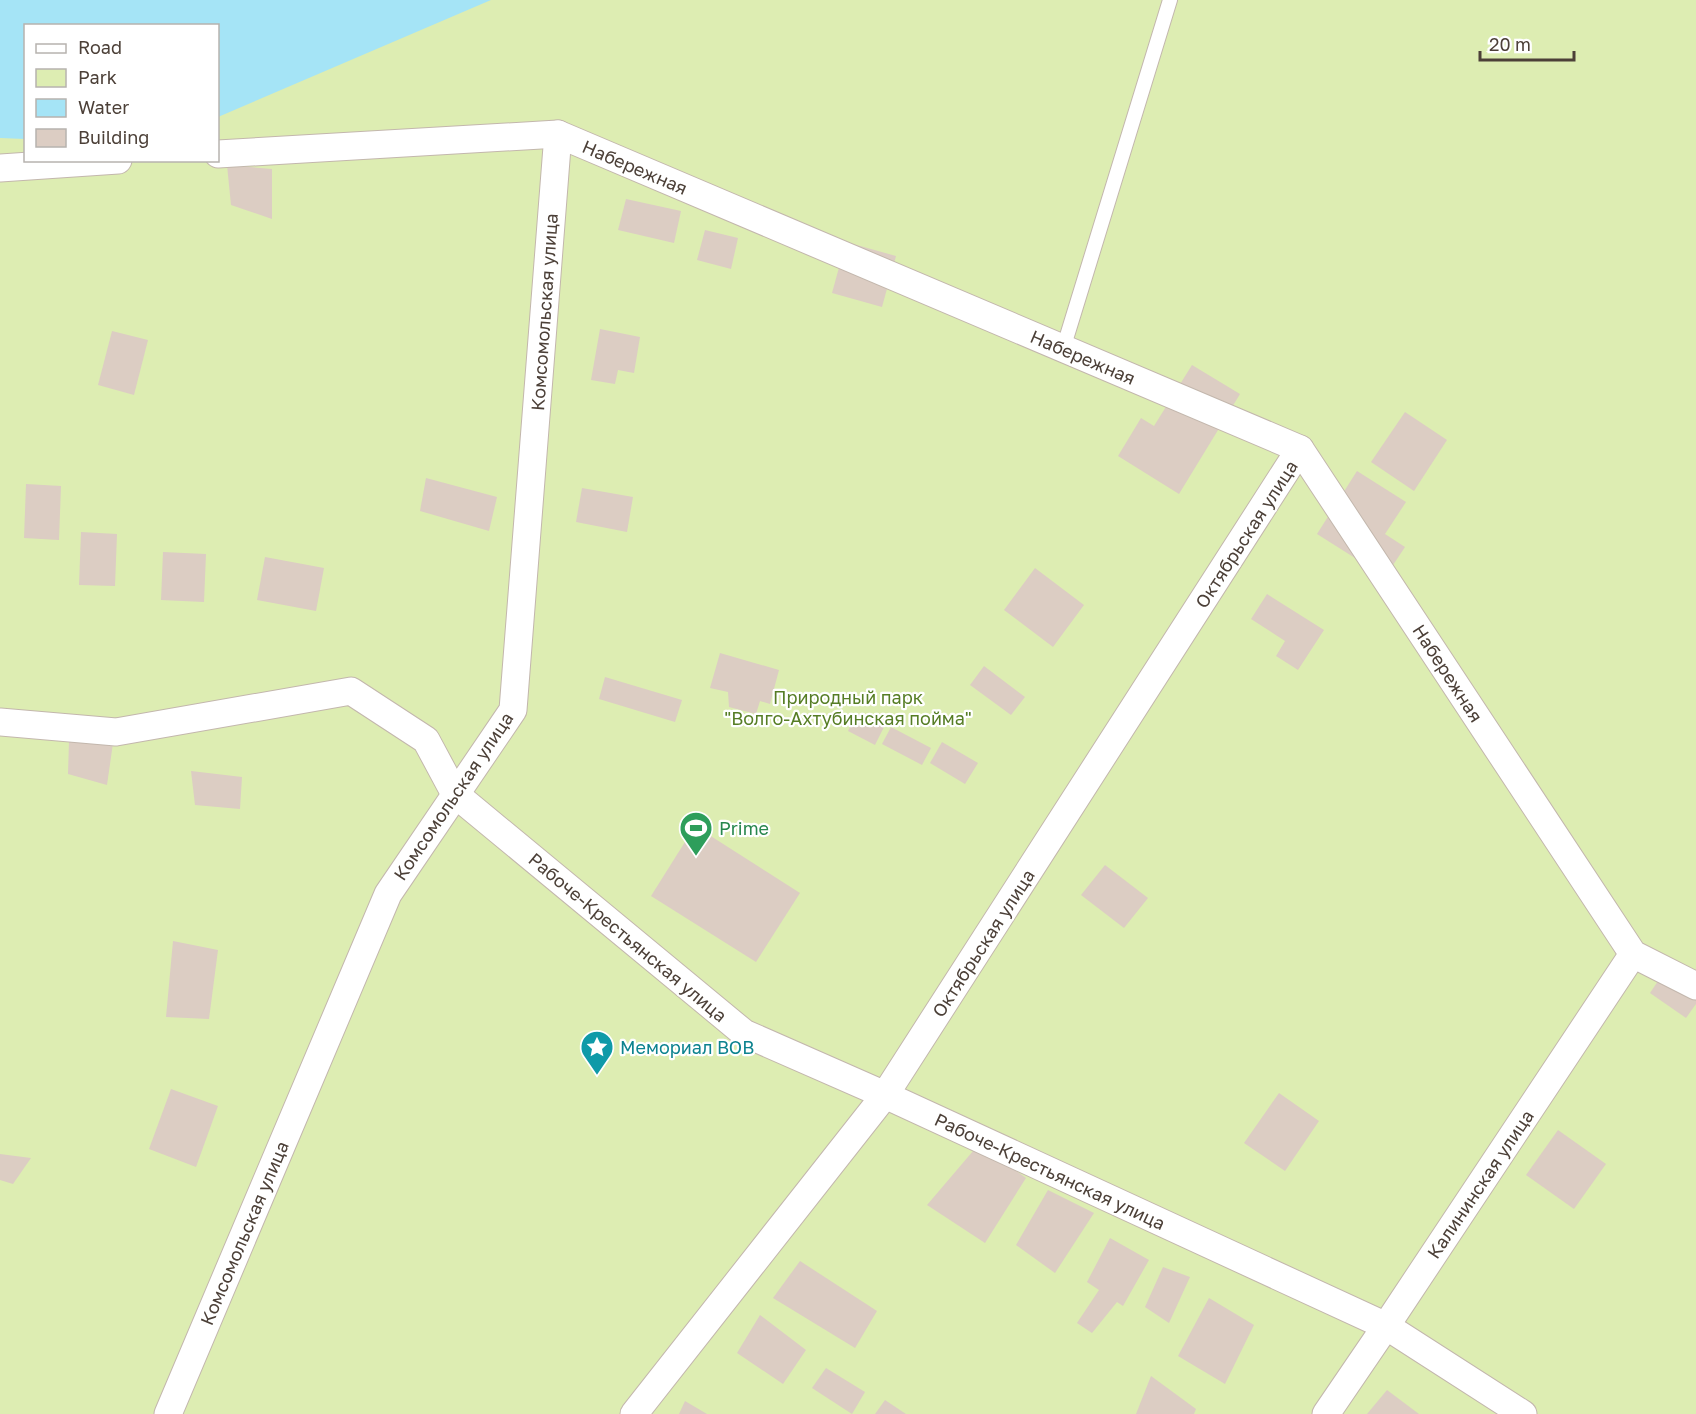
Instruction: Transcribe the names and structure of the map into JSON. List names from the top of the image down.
{
  "streets": {
    "street": [
      "Набережная",
      "Комсомольская улица",
      "Октябрьская улица",
      "Рабоче-Крестьянская улица",
      "Калининская улица"
    ]
  },
  "crossings": [
    ["Набережная", "Комсомольская улица"],
    ["Набережная", "Октябрьская улица"],
    ["Набережная", "Калининская улица"],
    ["Комсомольская улица", "Рабоче-Крестьянская улица"],
    ["Октябрьская улица", "Рабоче-Крестьянская улица"],
    ["Рабоче-Крестьянская улица", "Калининская улица"]
  ],
  "parks": ["Природный парк \"Волго-Ахтубинская пойма\""],
  "places": {
    "sports": ["Prime"],
    "place": ["Мемориал ВОВ"]
  },
  "legend": [
    "Road",
    "Park",
    "Water",
    "Building"
  ],
  "scale_bar": "20 m"
}
